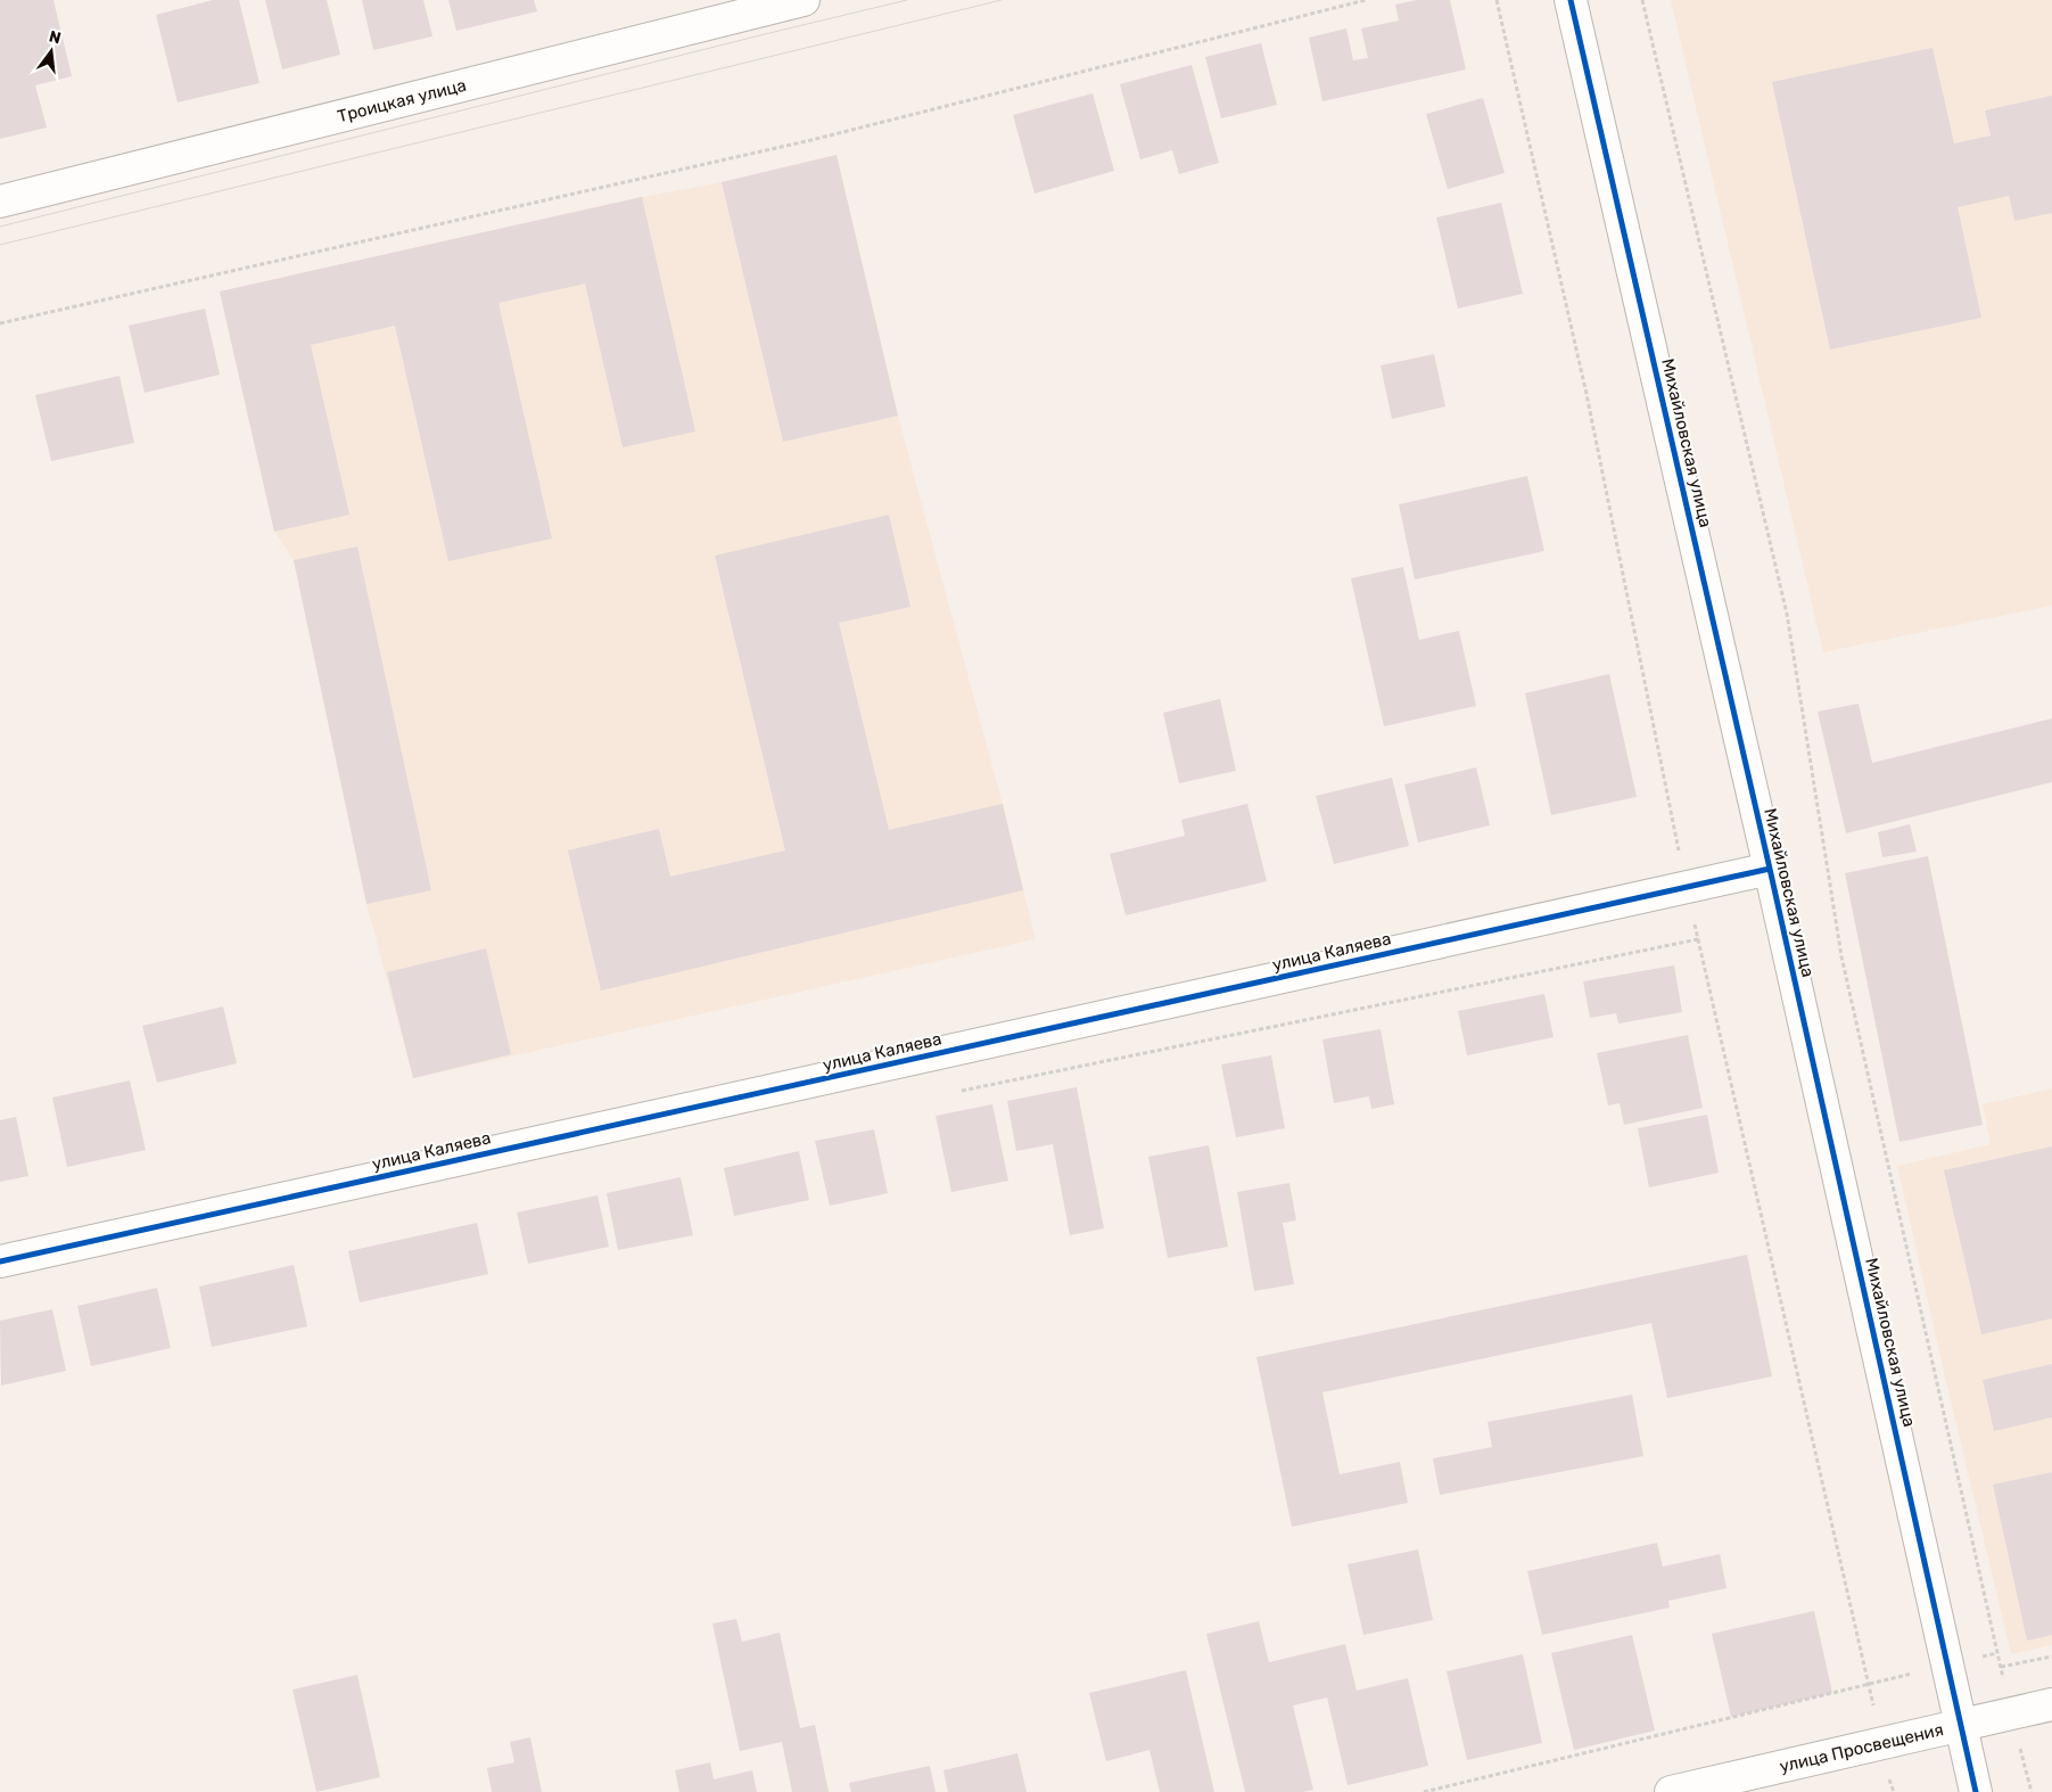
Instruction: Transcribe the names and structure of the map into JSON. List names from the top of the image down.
{
  "streets": {
    "street": [
      "Троицкая улица",
      "Михайловская улица",
      "улица Каляева",
      "улица Просвещения"
    ]
  },
  "crossings": [
    ["Михайловская улица", "улица Каляева"],
    ["Михайловская улица", "улица Просвещения"]
  ],
  "north": "top"
}
